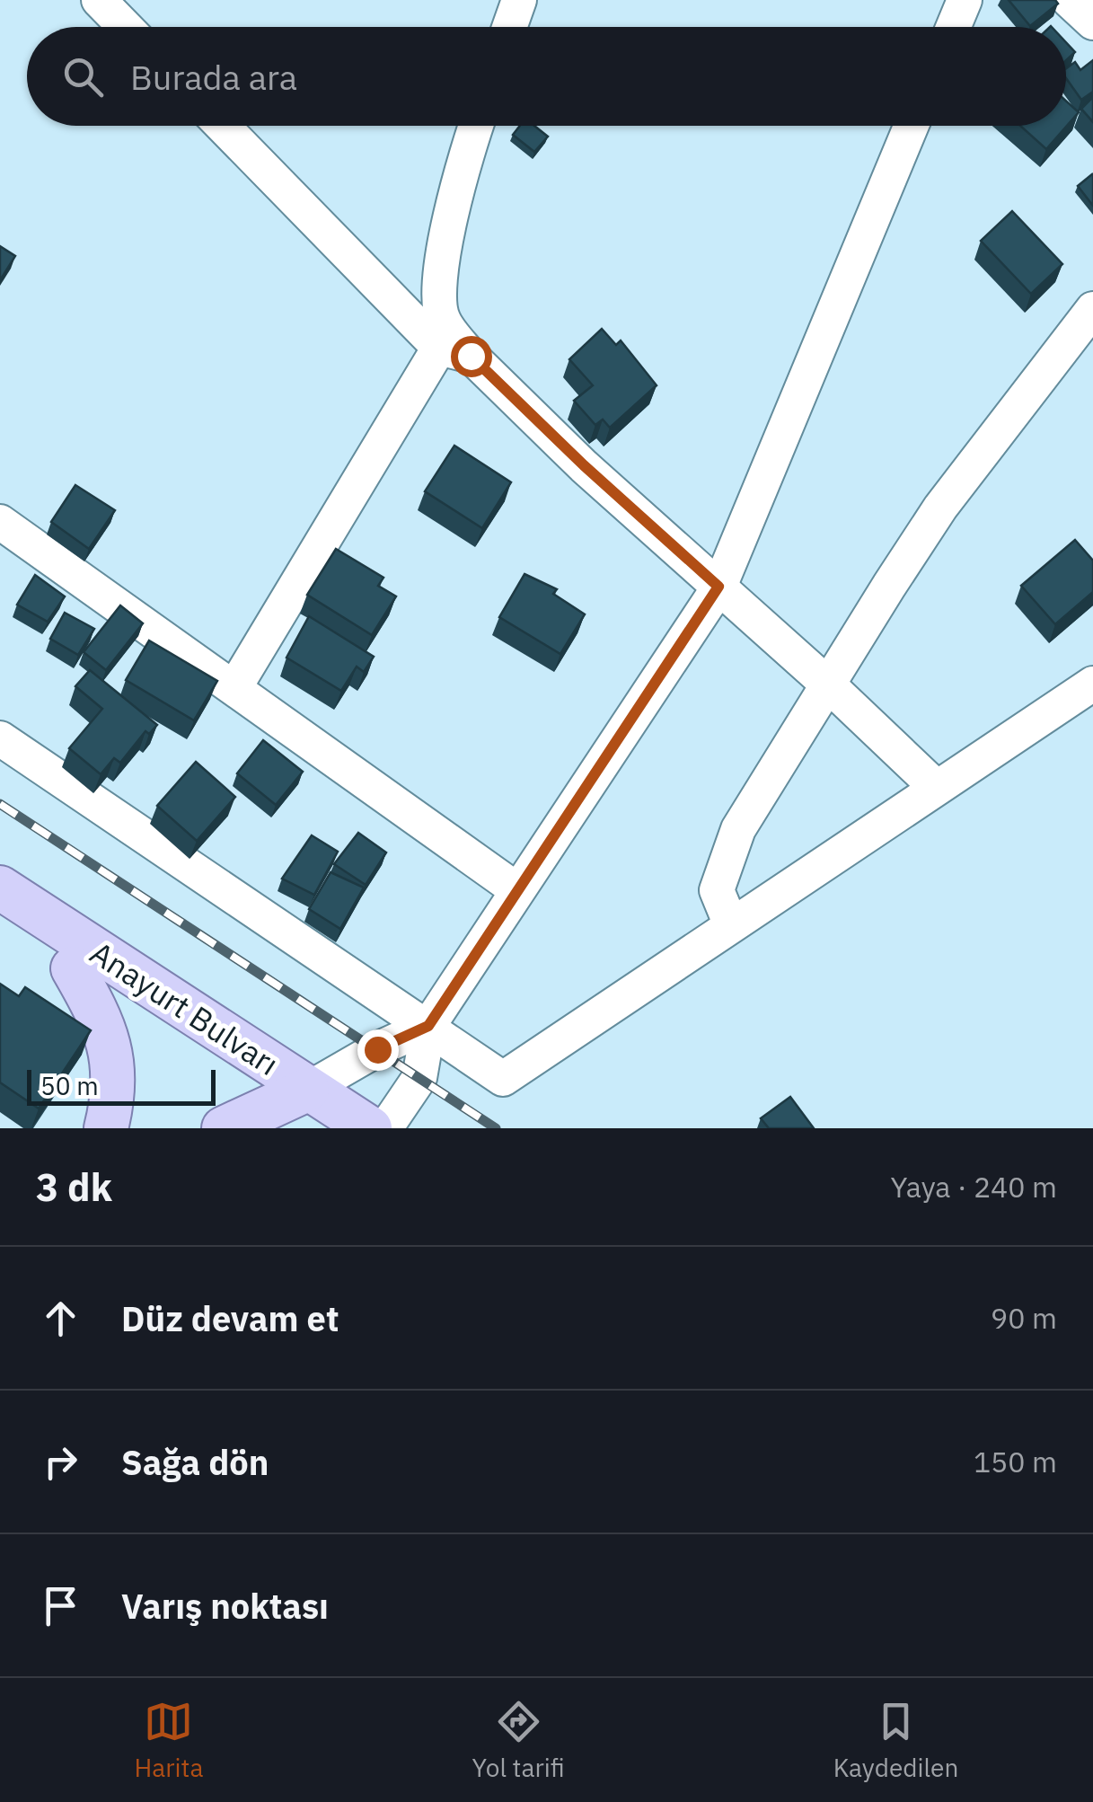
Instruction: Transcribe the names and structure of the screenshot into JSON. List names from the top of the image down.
{
  "streets": {
    "main road": ["Anayurt Bulvarı"]
  },
  "scale_bar": "50 m",
  "page": {
    "search": "Burada ara",
    "scale": "50 m",
    "heading": ["3 dk", "Yaya · 240 m"],
    "list": [
      ["Düz devam et", "90 m"],
      ["Sağa dön", "150 m"],
      "Varış noktası"
    ],
    "nav": ["Harita", "Yol tarifi", "Kaydedilen"]
  }
}
